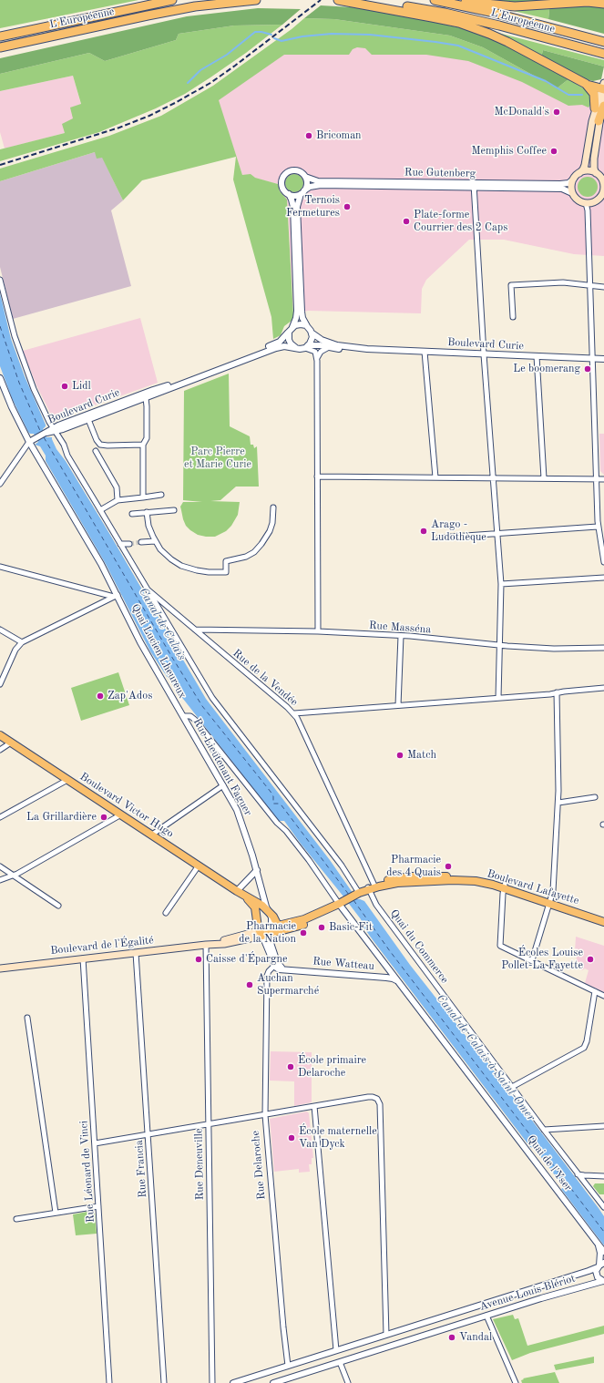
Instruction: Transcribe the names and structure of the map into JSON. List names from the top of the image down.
{
  "streets": {
    "highway": ["L'Européenne"],
    "main road": ["Boulevard Victor Hugo", "Boulevard Lafayette", "Boulevard de l'Égalité"],
    "street": [
      "Rue Gutenberg",
      "Boulevard Curie",
      "Rue Masséna",
      "Quai Lucien Lheureux",
      "Rue de la Vendée",
      "Rue Lieutenant Faguer",
      "Quai du Commerce",
      "Rue Watteau",
      "Quai de l'Yser",
      "Rue Deneuville",
      "Rue Delaroche",
      "Rue Francia",
      "Rue Léonard de Vinci",
      "Avenue Louis Blériot"
    ]
  },
  "crossings": [
    ["Boulevard Curie", "Quai Lucien Lheureux"],
    ["Rue Masséna", "Rue de la Vendée"],
    ["Quai Lucien Lheureux", "Rue Lieutenant Faguer"],
    ["Quai Lucien Lheureux", "Boulevard Lafayette"],
    ["Quai Lucien Lheureux", "Boulevard de l'Égalité"],
    ["Quai Lucien Lheureux", "Quai de l'Yser"],
    ["Rue de la Vendée", "Boulevard Lafayette"],
    ["Rue de la Vendée", "Quai du Commerce"],
    ["Rue Lieutenant Faguer", "Boulevard Victor Hugo"],
    ["Boulevard Victor Hugo", "Boulevard de l'Égalité"],
    ["Boulevard Lafayette", "Boulevard de l'Égalité"],
    ["Boulevard Lafayette", "Quai du Commerce"],
    ["Boulevard Lafayette", "Quai de l'Yser"],
    ["Boulevard de l'Égalité", "Quai de l'Yser"],
    ["Boulevard de l'Égalité", "Rue Deneuville"],
    ["Boulevard de l'Égalité", "Rue Francia"],
    ["Boulevard de l'Égalité", "Rue Léonard de Vinci"],
    ["Rue Watteau", "Quai de l'Yser"],
    ["Rue Watteau", "Rue Delaroche"],
    ["Rue Delaroche", "Avenue Louis Blériot"]
  ],
  "water": ["Canal de Calais", "Canal de Calais à Saint-Omer"],
  "parks": ["Parc Pierre et Marie Curie"],
  "places": [
    "McDonald's",
    "Bricoman",
    "Memphis Coffee",
    "Ternois Fermetures",
    "Plate-forme Courrier des 2 Caps",
    "Le boomerang",
    "Lidl",
    "Arago - Ludothèque",
    "Zap'Ados",
    "Match",
    "La Grillardière",
    "Pharmacie des 4 Quais",
    "Basic-Fit",
    "Pharmacie de la Nation",
    "Caisse d'Épargne",
    "Écoles Louise Pollet-La Fayette",
    "Auchan Supermarché",
    "École primaire Delaroche",
    "École maternelle Van Dyck",
    "Vandal"
  ]
}
